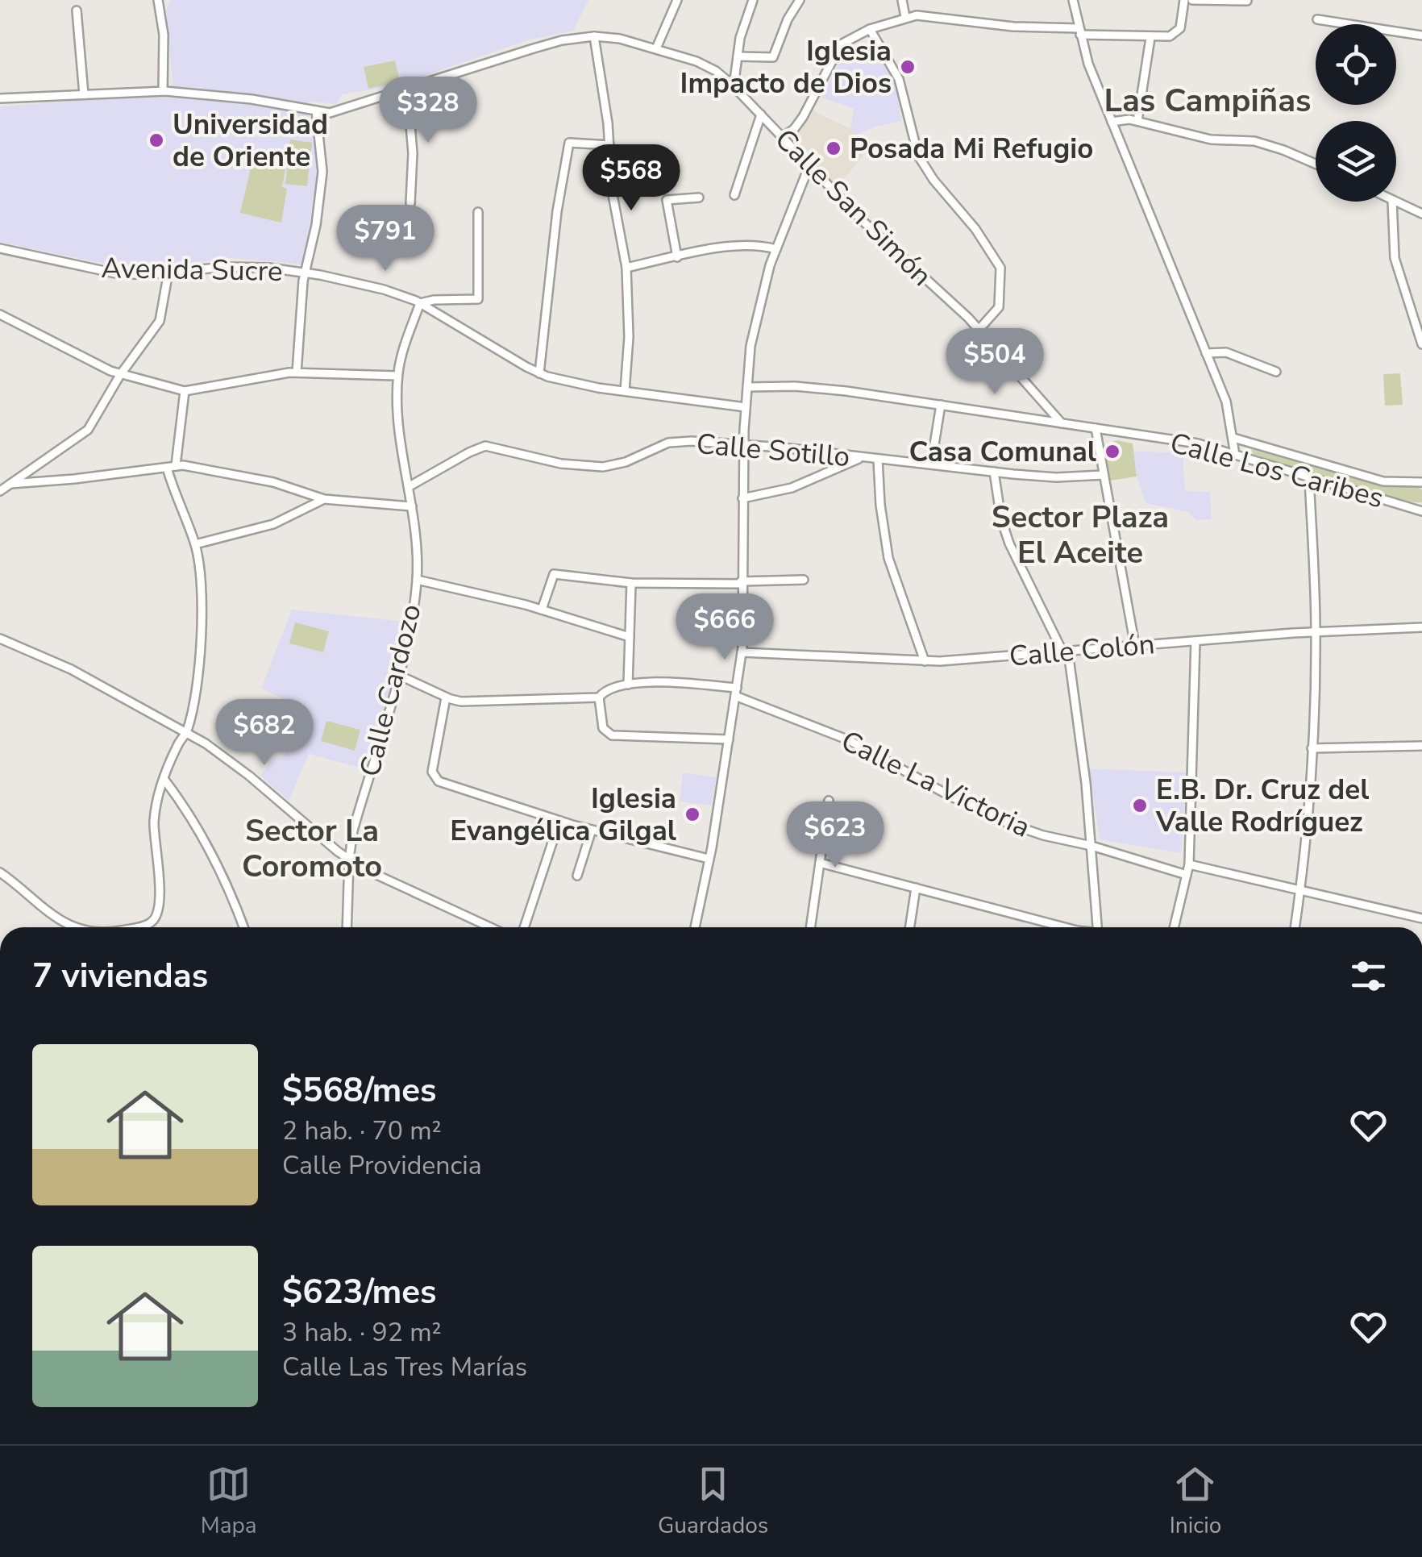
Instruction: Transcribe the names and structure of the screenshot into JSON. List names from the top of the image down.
{
  "streets": {
    "street": [
      "Calle San Simón",
      "Avenida Sucre",
      "Calle Sotillo",
      "Calle Los Caribes",
      "Calle Colón",
      "Calle Cardozo",
      "Calle La Victoria"
    ]
  },
  "crossings": [
    ["Calle San Simón", "Calle Los Caribes"],
    ["Avenida Sucre", "Calle Cardozo"],
    ["Calle Sotillo", "Calle Cardozo"]
  ],
  "districts": ["Las Campiñas", "Sector Plaza El Aceite", "Sector La Coromoto"],
  "places": [
    "Iglesia Impacto de Dios",
    "Universidad de Oriente",
    "Posada Mi Refugio",
    "Casa Comunal",
    "E.B. Dr. Cruz del Valle Rodríguez",
    "Iglesia Evangélica Gilgal"
  ],
  "page": {
    "price": [
      "$328",
      "$568",
      "$791",
      "$504",
      "$666",
      "$682",
      "$623"
    ],
    "heading": "7 viviendas",
    "list": [
      {
        "name": "$568/mes",
        "note": "2 hab. · 70 m² · Calle Providencia"
      },
      {
        "name": "$623/mes",
        "note": "3 hab. · 92 m² · Calle Las Tres Marías"
      }
    ],
    "tabs": ["Mapa", "Guardados", "Inicio"]
  }
}
